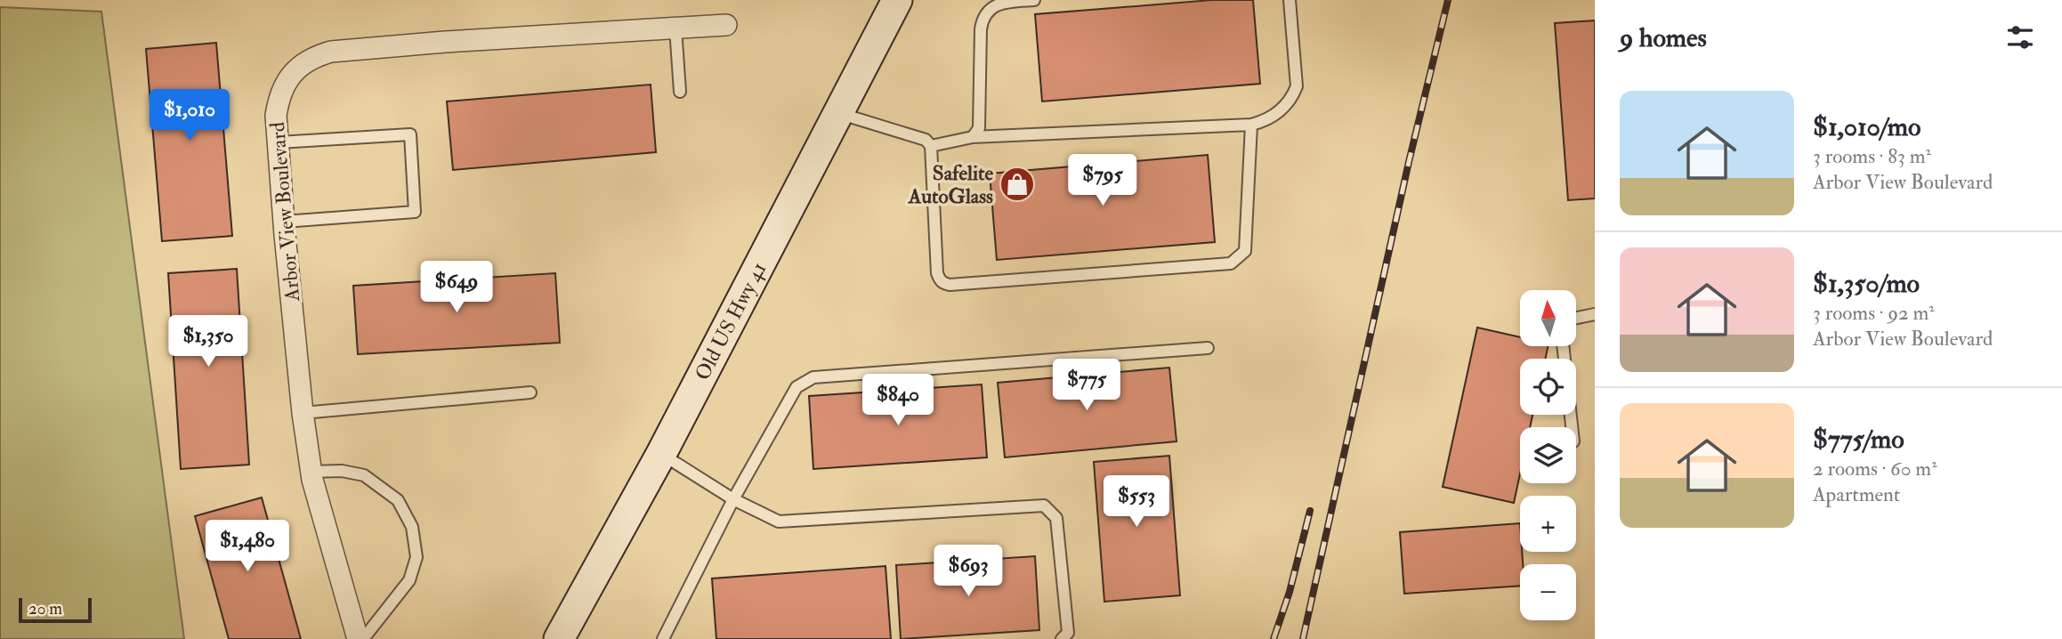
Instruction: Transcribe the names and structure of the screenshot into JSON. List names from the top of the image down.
{
  "streets": {
    "street": ["Arbor View Boulevard", "Old US Hwy 41"]
  },
  "places": {
    "shop": ["Safelite AutoGlass"]
  },
  "scale_bar": "20 m",
  "north": "top",
  "page": {
    "heading": "9 homes",
    "list": [
      {
        "name": "$1,010/mo",
        "note": "3 rooms · 83 m² · Arbor View Boulevard"
      },
      {
        "name": "$1,350/mo",
        "note": "3 rooms · 92 m² · Arbor View Boulevard"
      },
      {
        "name": "$775/mo",
        "note": "2 rooms · 60 m² · Apartment"
      }
    ],
    "price": [
      "$1,010",
      "$795",
      "$649",
      "$1,350",
      "$775",
      "$840",
      "$553",
      "$1,480",
      "$693"
    ],
    "map_buttons": ["+", "−"],
    "scale": "20 m"
  }
}
